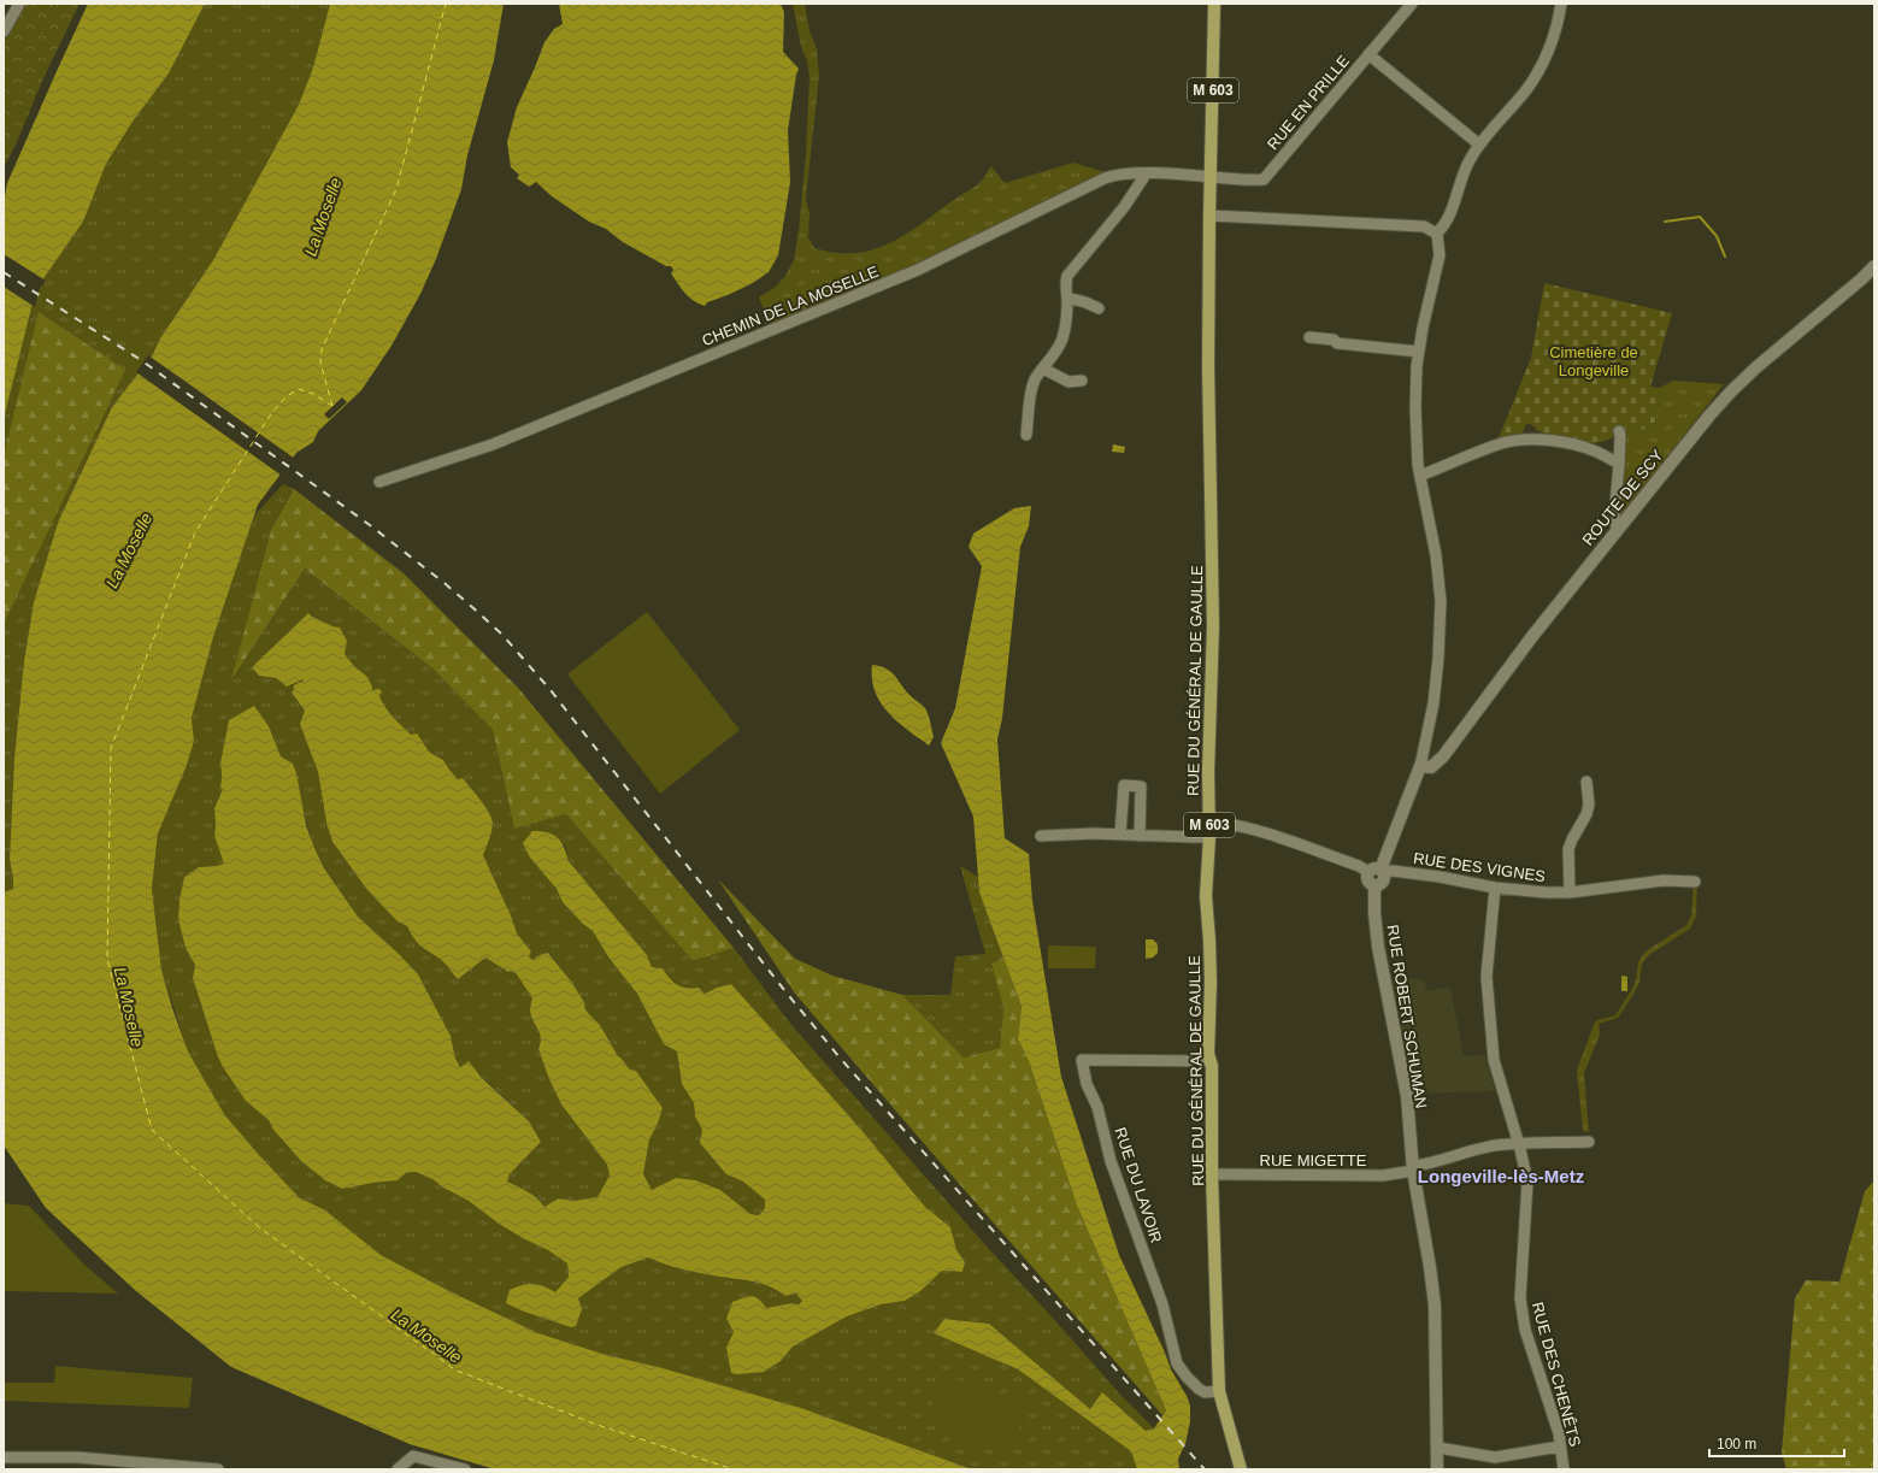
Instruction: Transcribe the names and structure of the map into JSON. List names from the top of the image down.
{
  "streets": {
    "main road": ["M 603", "RUE DU GÉNÉRAL DE GAULLE"],
    "street": [
      "RUE EN PRILLE",
      "CHEMIN DE LA MOSELLE",
      "ROUTE DE SCY",
      "RUE DES VIGNES",
      "RUE ROBERT SCHUMAN",
      "RUE MIGETTE",
      "RUE DU LAVOIR",
      "RUE DES CHENÊTS"
    ]
  },
  "crossings": [
    ["M 603", "RUE EN PRILLE"],
    ["M 603", "CHEMIN DE LA MOSELLE"],
    ["M 603", "RUE DU GÉNÉRAL DE GAULLE"],
    ["RUE EN PRILLE", "CHEMIN DE LA MOSELLE"],
    ["RUE EN PRILLE", "RUE DU GÉNÉRAL DE GAULLE"],
    ["CHEMIN DE LA MOSELLE", "RUE DU GÉNÉRAL DE GAULLE"],
    ["RUE DU GÉNÉRAL DE GAULLE", "RUE MIGETTE"],
    ["RUE DU GÉNÉRAL DE GAULLE", "RUE DU LAVOIR"],
    ["RUE DES VIGNES", "RUE ROBERT SCHUMAN"],
    ["RUE DES VIGNES", "RUE DES CHENÊTS"],
    ["RUE ROBERT SCHUMAN", "RUE MIGETTE"],
    ["RUE MIGETTE", "RUE DES CHENÊTS"]
  ],
  "districts": ["Longeville-lès-Metz"],
  "water": ["La Moselle"],
  "parks": ["Cimetière de Longeville"],
  "scale_bar": "100 m"
}
